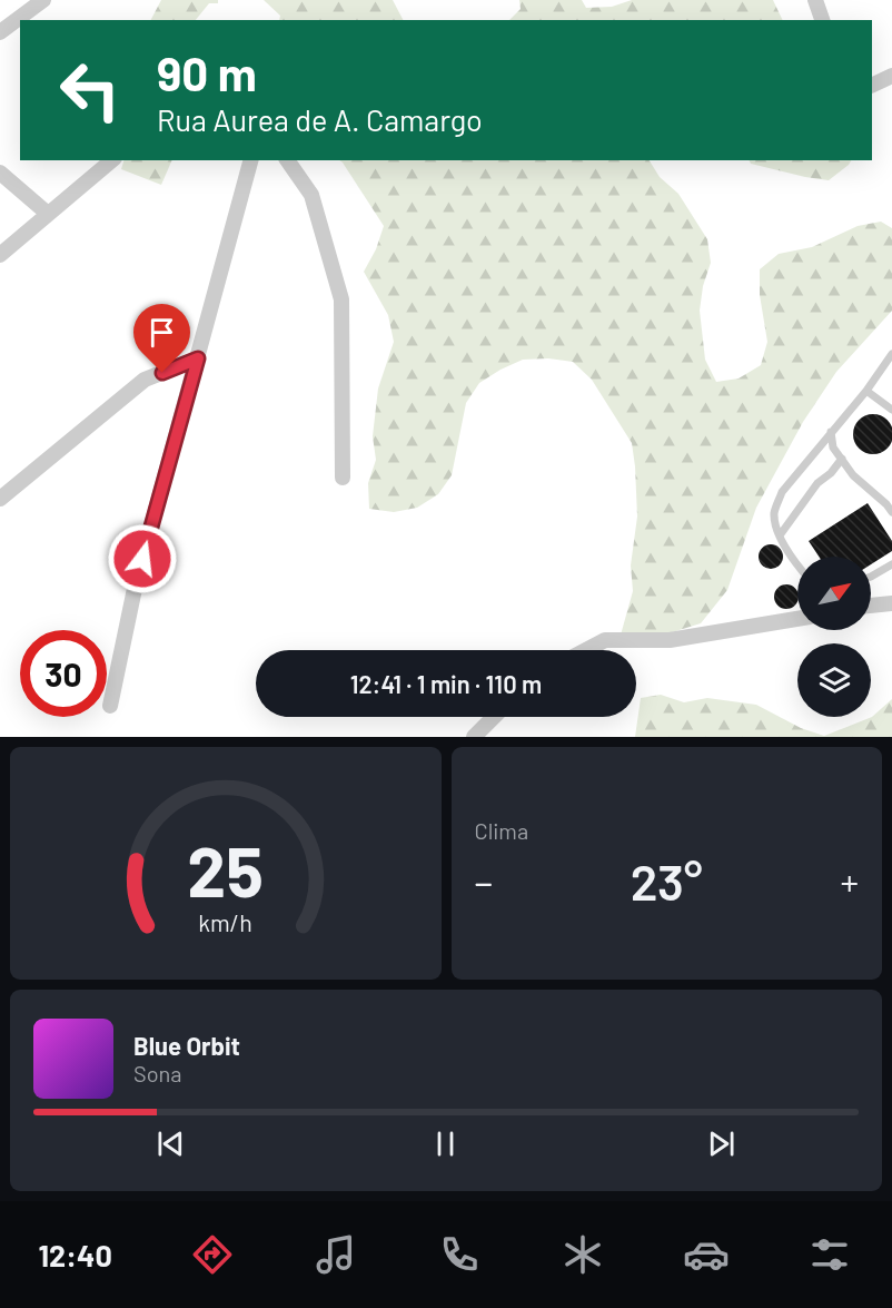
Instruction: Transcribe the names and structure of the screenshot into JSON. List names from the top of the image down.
{
  "north": "top right",
  "page": {
    "turn": ["90 m", "Rua Aurea de A. Camargo"],
    "limit": "30",
    "trip": "12:41 · 1 min · 110 m",
    "tile": "Clima",
    "heat": ["−", "23°", "+"],
    "song": ["Blue Orbit", "Sona"],
    "tabs": "12:40",
    "gauge": ["25", "km/h"]
  }
}
